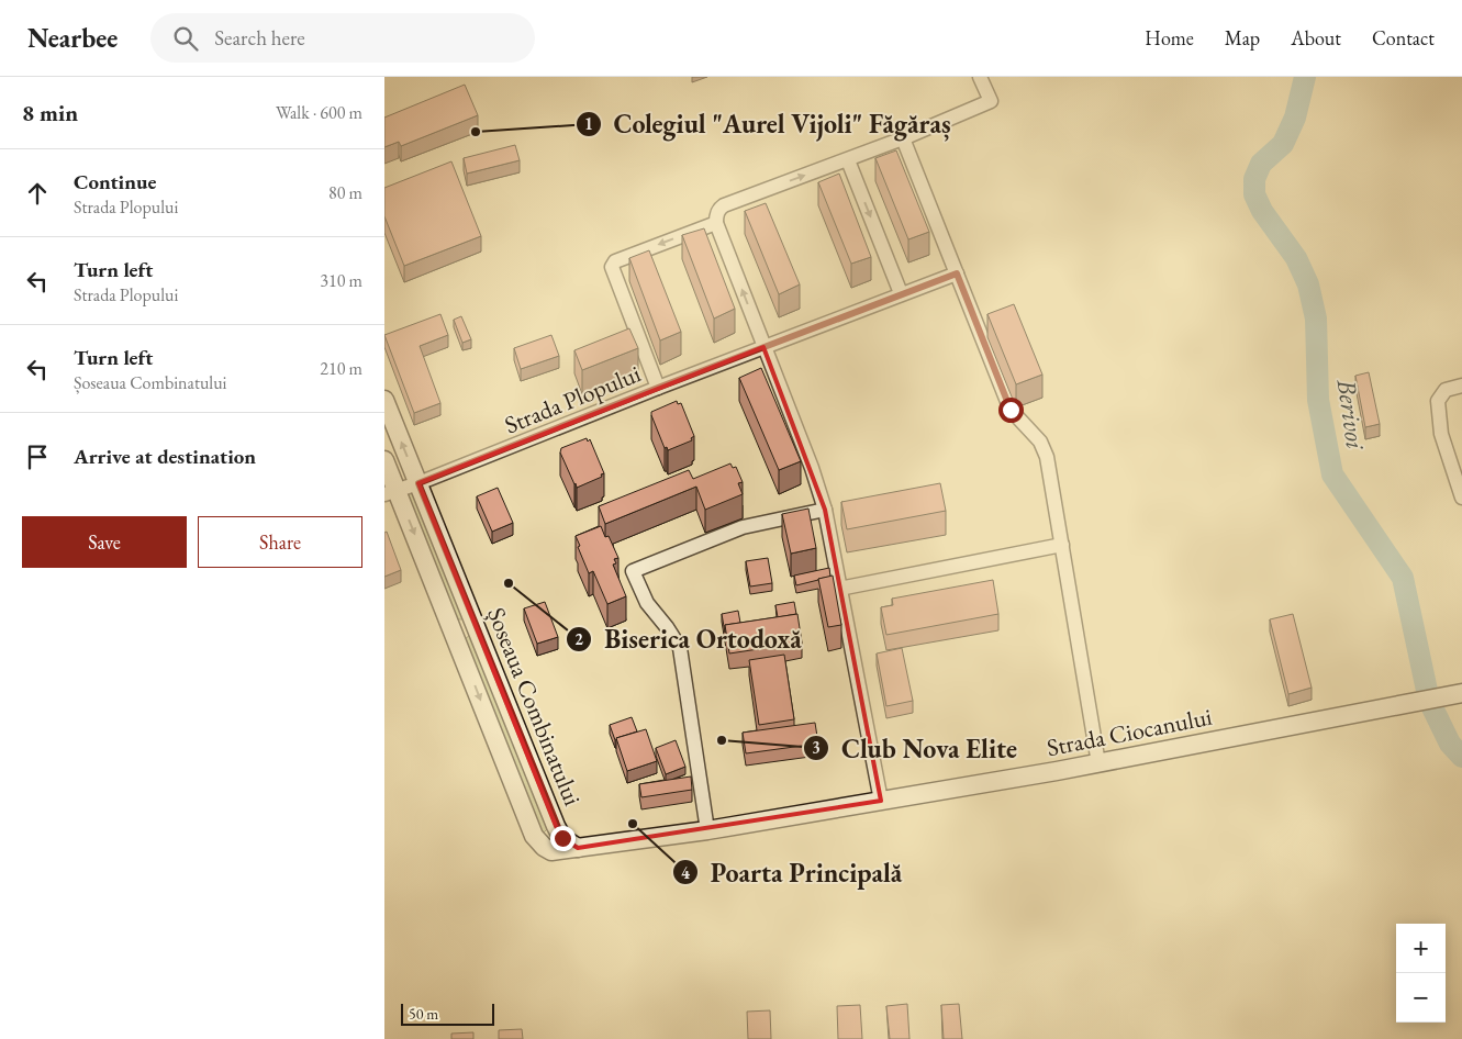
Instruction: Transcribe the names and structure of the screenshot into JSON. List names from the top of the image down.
{
  "streets": {
    "main road": ["Șoseaua Combinatului", "Strada Ciocanului"],
    "street": ["Strada Plopului"]
  },
  "crossings": [
    ["Strada Plopului", "Șoseaua Combinatului"],
    ["Șoseaua Combinatului", "Strada Ciocanului"]
  ],
  "water": ["Berivoi"],
  "places": [
    "Colegiul \"Aurel Vijoli\" Făgăraș",
    "Biserica Ortodoxă",
    "Club Nova Elite",
    "Poarta Principală"
  ],
  "scale_bar": "50 m",
  "page": {
    "header": "Nearbee",
    "search": "Search here",
    "nav": [
      "Home",
      "Map",
      "About",
      "Contact"
    ],
    "heading": ["8 min", "Walk · 600 m"],
    "list": [
      ["Continue", "Strada Plopului", "80 m"],
      ["Turn left", "Strada Plopului", "310 m"],
      ["Turn left", "Șoseaua Combinatului", "210 m"],
      "Arrive at destination"
    ],
    "buttons": ["Save", "Share"],
    "map_buttons": ["+", "−"],
    "scale": "50 m"
  }
}
